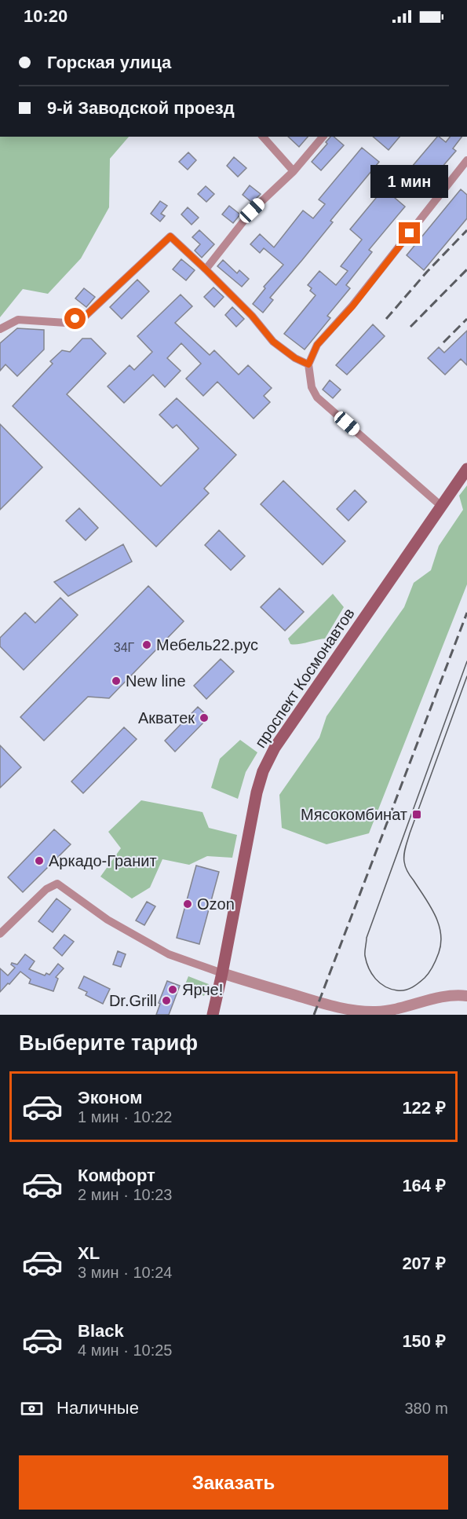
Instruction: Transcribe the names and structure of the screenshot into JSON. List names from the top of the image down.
{
  "streets": {
    "main road": ["проспект Космонавтов"]
  },
  "places": {
    "other": [
      "Мебель22.рус",
      "New line",
      "Акватек",
      "Аркадо-Гранит",
      "Ozon",
      "Ярче!",
      "Dr.Grill"
    ],
    "transit": ["Мясокомбинат"]
  },
  "house_numbers": ["34Г"],
  "page": {
    "status": "10:20",
    "banner": ["Горская улица", "9-й Заводской проезд"],
    "bubble": "1 мин",
    "heading": "Выберите тариф",
    "list": [
      {
        "name": "Эконом",
        "note": "1 мин · 10:22",
        "value": "122 ₽"
      },
      {
        "name": "Комфорт",
        "note": "2 мин · 10:23",
        "value": "164 ₽"
      },
      {
        "name": "XL",
        "note": "3 мин · 10:24",
        "value": "207 ₽"
      },
      {
        "name": "Black",
        "note": "4 мин · 10:25",
        "value": "150 ₽"
      }
    ],
    "pay": ["Наличные", "380 m"],
    "buttons": "Заказать"
  }
}
